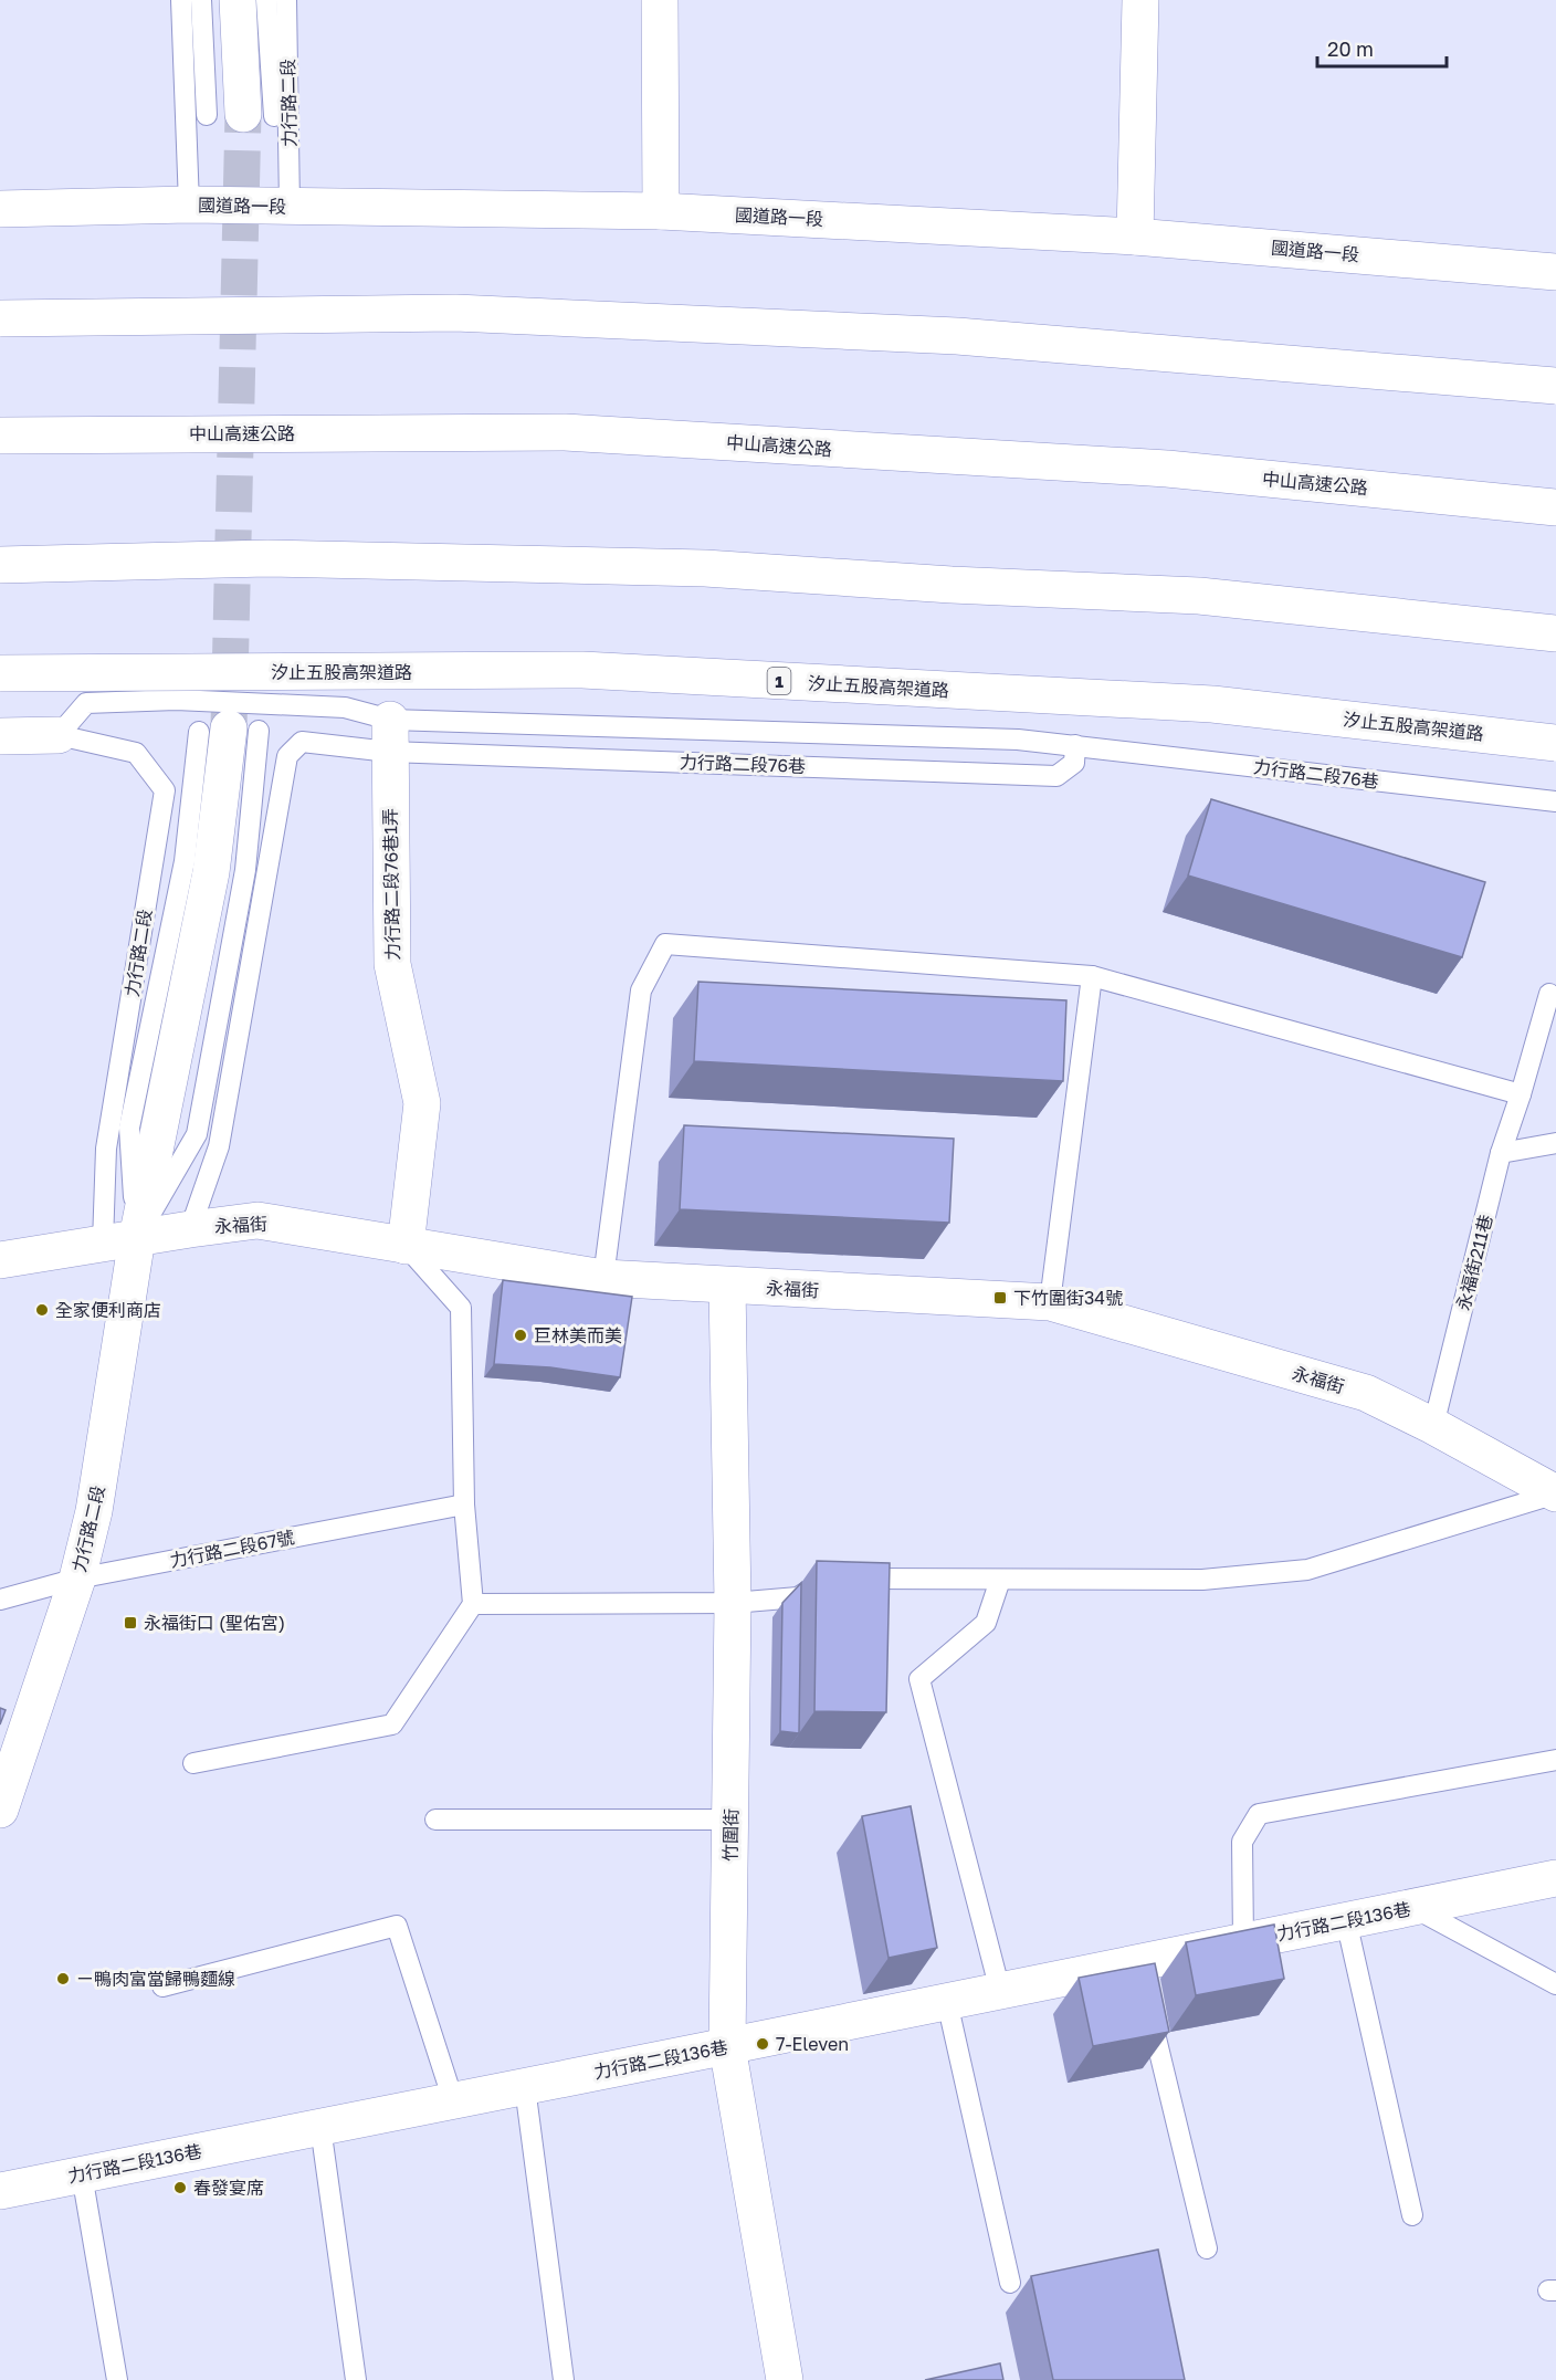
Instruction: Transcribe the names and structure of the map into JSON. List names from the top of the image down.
{
  "streets": {
    "main road": [
      "力行路二段",
      "國道路一段",
      "中山高速公路",
      "汐止五股高架道路",
      "1",
      "力行路二段76巷1弄",
      "永福街",
      "竹圍街",
      "力行路二段136巷"
    ],
    "lane": ["力行路二段76巷", "永福街211巷", "力行路二段67號"]
  },
  "crossings": [
    ["力行路二段", "國道路一段"],
    ["力行路二段", "永福街"],
    ["力行路二段", "力行路二段67號"],
    ["力行路二段76巷", "力行路二段76巷1弄"],
    ["力行路二段76巷1弄", "永福街"],
    ["永福街", "永福街211巷"],
    ["永福街", "竹圍街"],
    ["竹圍街", "力行路二段136巷"]
  ],
  "places": {
    "transit": ["下竹圍街34號", "永福街口 (聖佑宮)"],
    "other": [
      "全家便利商店",
      "巨林美而美",
      "ㄧ鴨肉富當歸鴨麵線",
      "7-Eleven",
      "春發宴席"
    ]
  },
  "scale_bar": "20 m"
}
